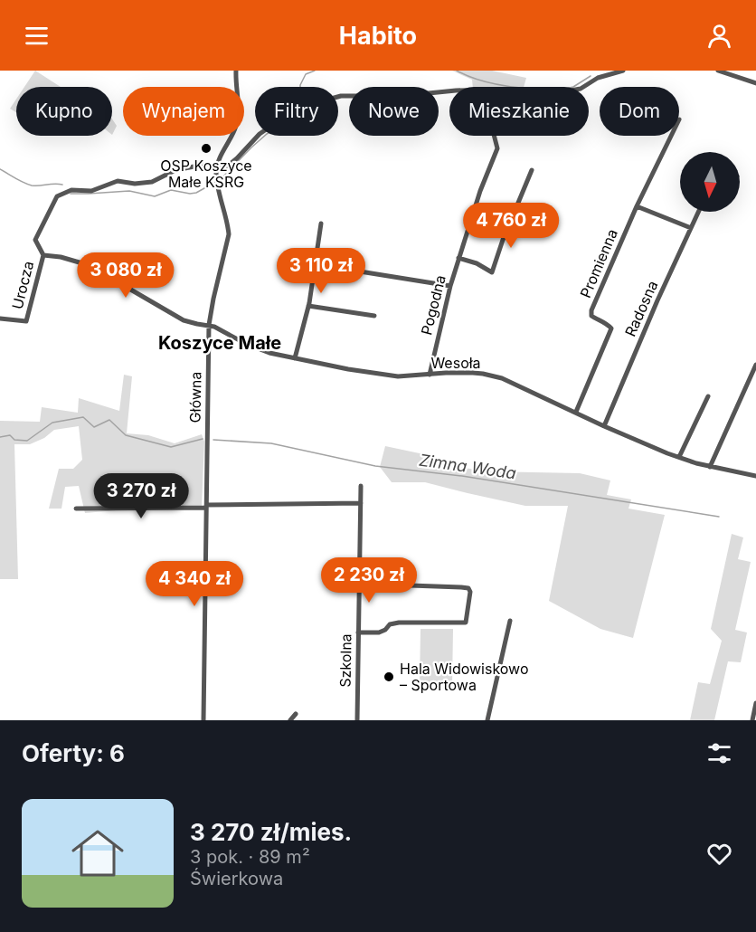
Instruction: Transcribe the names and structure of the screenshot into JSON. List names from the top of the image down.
{
  "streets": {
    "street": [
      "Promienna",
      "Urocza",
      "Pogodna",
      "Radosna",
      "Wesoła",
      "Główna",
      "Szkolna"
    ]
  },
  "crossings": [
    ["Promienna", "Wesoła"],
    ["Urocza", "Wesoła"],
    ["Pogodna", "Wesoła"],
    ["Radosna", "Wesoła"],
    ["Wesoła", "Główna"]
  ],
  "districts": ["Koszyce Małe"],
  "water": ["Zimna Woda"],
  "places": ["OSP Koszyce Małe KSRG", "Hala Widowiskowo – Sportowa"],
  "north": "bottom",
  "page": {
    "header": "Habito",
    "chip": [
      "Kupno",
      "Wynajem",
      "Filtry",
      "Nowe",
      "Mieszkanie",
      "Dom"
    ],
    "price": [
      "4 760 zł",
      "3 110 zł",
      "3 080 zł",
      "3 270 zł",
      "2 230 zł",
      "4 340 zł"
    ],
    "heading": "Oferty: 6",
    "list": [
      {
        "name": "3 270 zł/mies.",
        "note": "3 pok. · 89 m² · Świerkowa"
      }
    ]
  }
}
